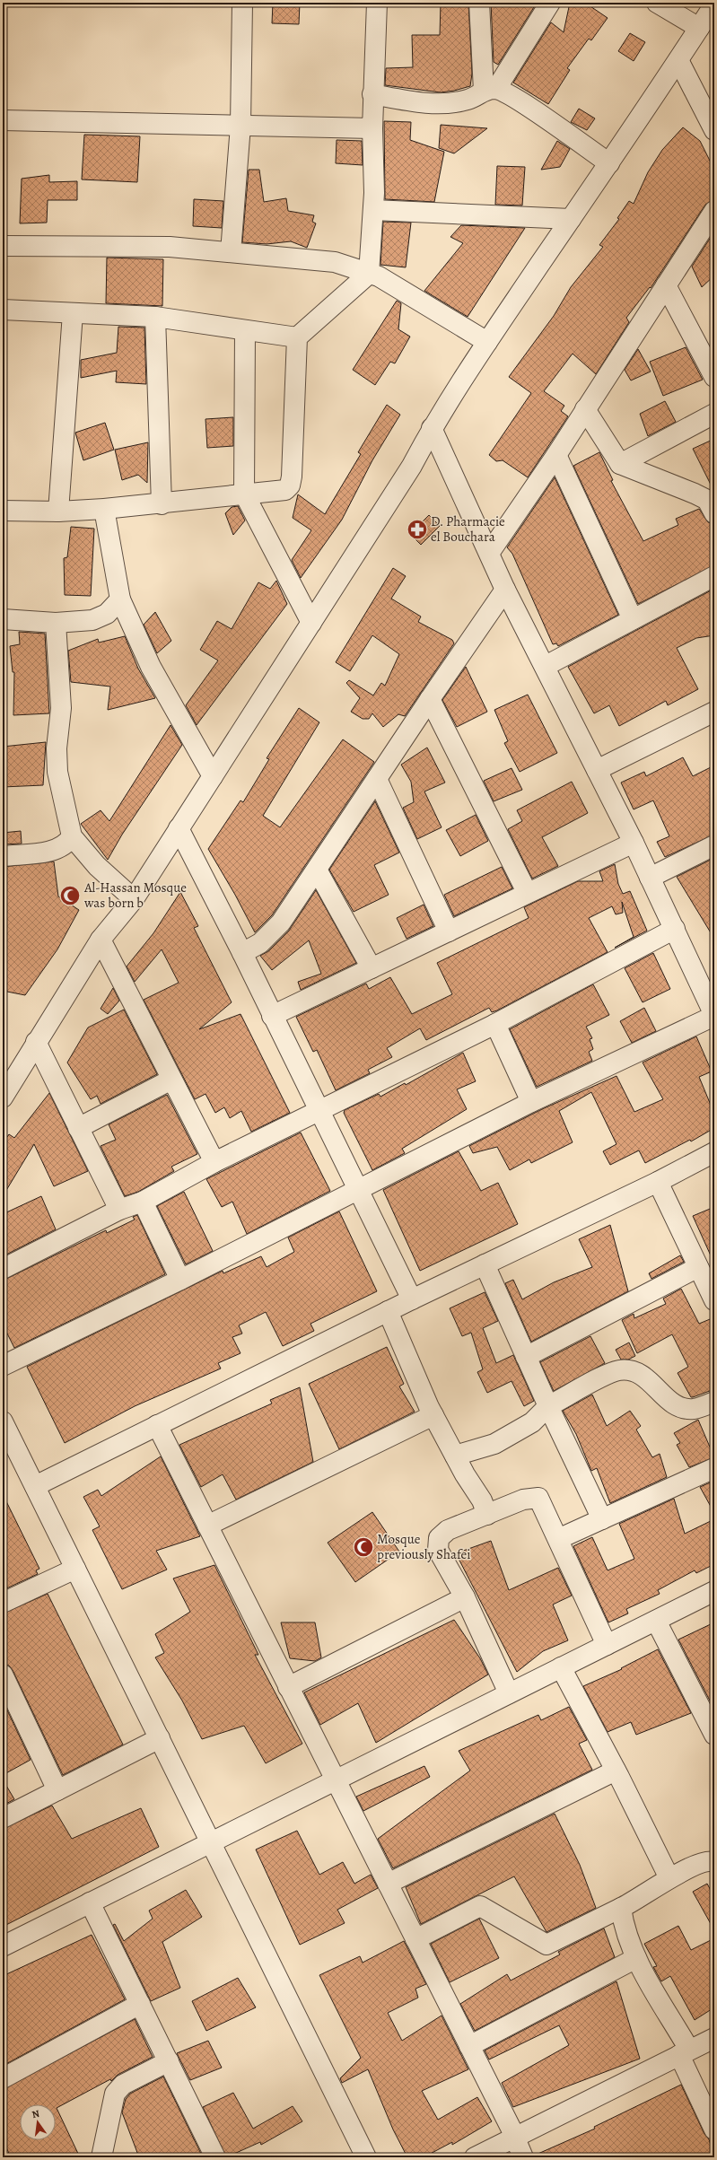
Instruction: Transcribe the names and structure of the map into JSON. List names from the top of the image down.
{
  "places": {
    "pharmacy": ["D. Pharmacie el Bouchara"],
    "mosque": ["Al-Hassan Mosque was born b", "Mosque previously Shafei"]
  },
  "north": "top"
}
